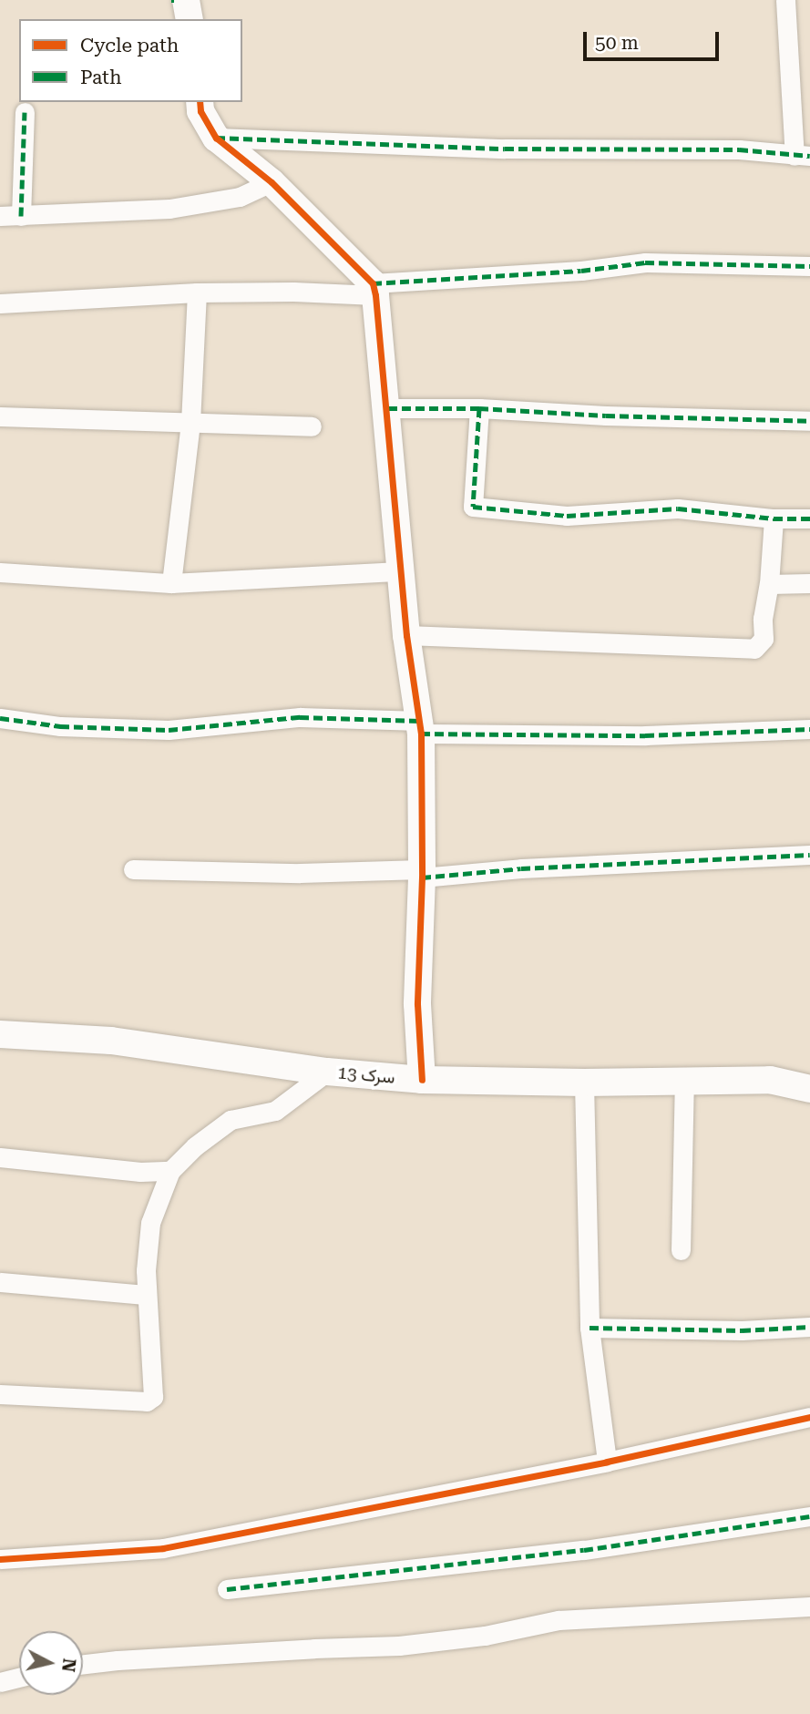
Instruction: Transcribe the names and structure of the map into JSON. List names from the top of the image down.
{
  "streets": {
    "street": ["سرک 13"]
  },
  "legend": ["Cycle path", "Path"],
  "scale_bar": "50 m",
  "north": "right"
}
